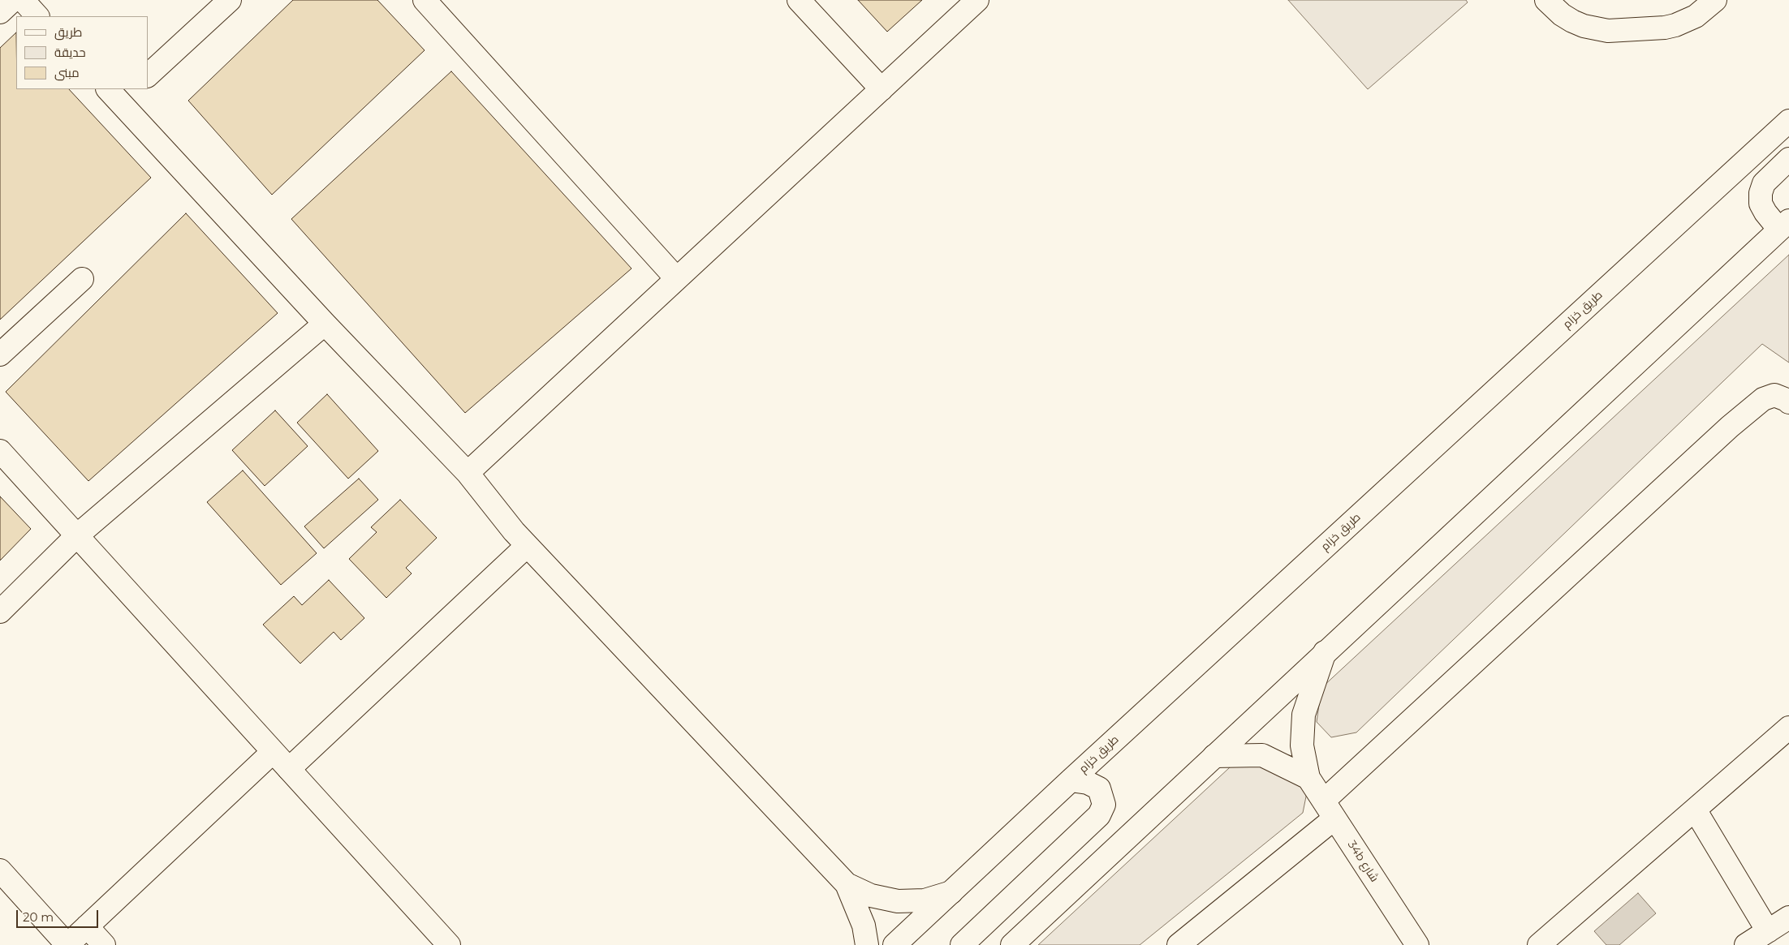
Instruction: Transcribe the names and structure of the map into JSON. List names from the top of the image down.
{
  "streets": {
    "street": ["طريق خزام", "34b شارع"]
  },
  "legend": ["طريق", "حديقة", "مبنى"],
  "scale_bar": "20 m"
}
